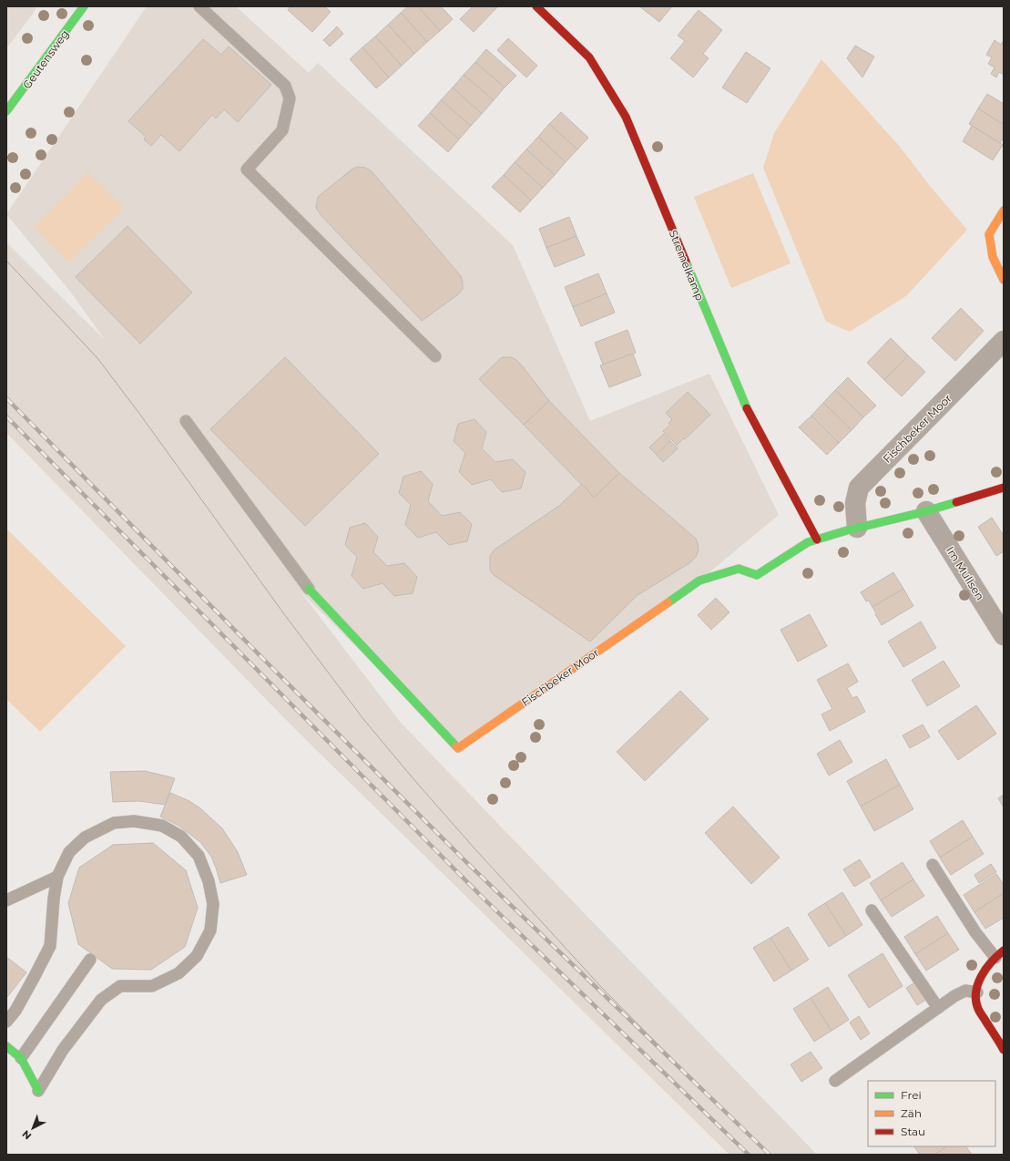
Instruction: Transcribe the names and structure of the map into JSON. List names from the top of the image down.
{
  "streets": {
    "street": [
      "Geutensweg",
      "Stremelkamp",
      "Fischbeker Moor",
      "Im Mullsen"
    ]
  },
  "crossings": [
    ["Stremelkamp", "Fischbeker Moor"],
    ["Fischbeker Moor", "Im Mullsen"]
  ],
  "legend": ["Frei", "Zäh", "Stau"],
  "north": "bottom left"
}
